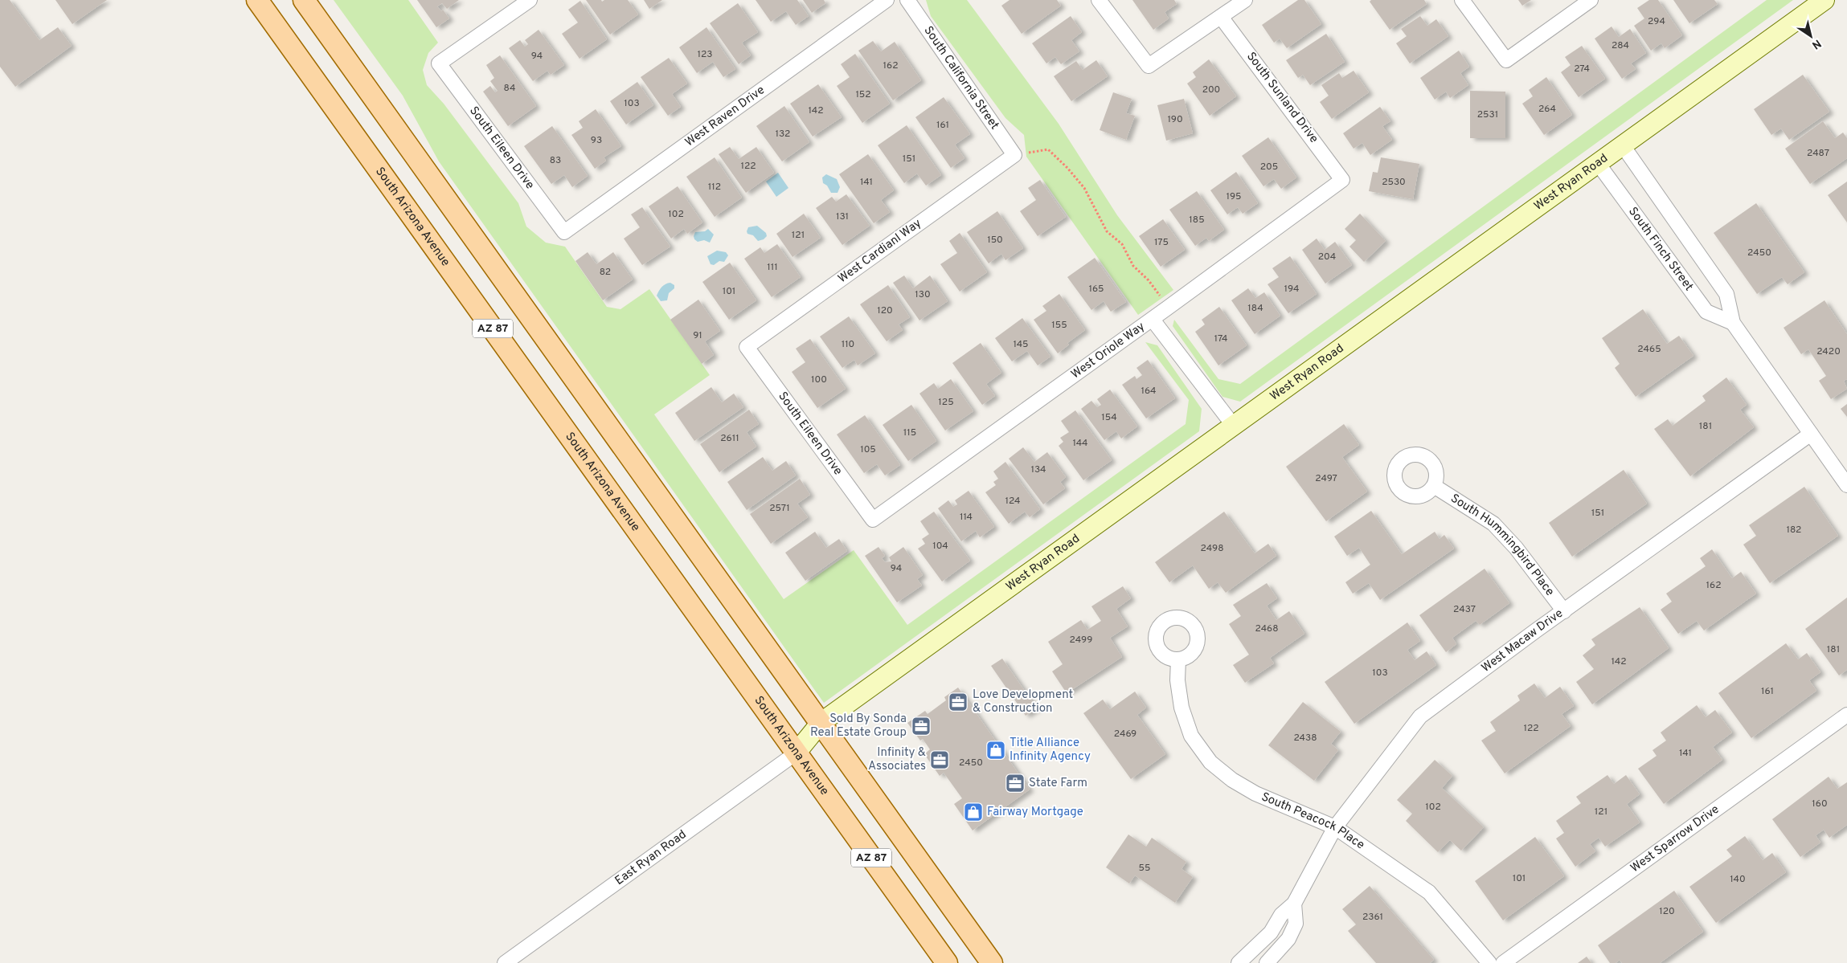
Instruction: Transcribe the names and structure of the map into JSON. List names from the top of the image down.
{
  "streets": {
    "main road": ["South Arizona Avenue", "AZ 87"],
    "street": [
      "South California Street",
      "South Sunland Drive",
      "West Raven Drive",
      "South Eileen Drive",
      "West Ryan Road",
      "South Finch Street",
      "West Cardianl Way",
      "West Oriole Way",
      "South Hummingbird Place",
      "West Macaw Drive",
      "South Peacock Place",
      "West Sparrow Drive",
      "East Ryan Road"
    ]
  },
  "crossings": [
    ["South California Street", "West Cardianl Way"],
    ["South Sunland Drive", "West Oriole Way"],
    ["West Raven Drive", "South Eileen Drive"],
    ["South Eileen Drive", "West Cardianl Way"],
    ["South Eileen Drive", "West Oriole Way"],
    ["West Ryan Road", "South Arizona Avenue"],
    ["West Ryan Road", "South Finch Street"],
    ["West Ryan Road", "AZ 87"],
    ["West Ryan Road", "East Ryan Road"],
    ["South Arizona Avenue", "East Ryan Road"],
    ["South Hummingbird Place", "West Macaw Drive"],
    ["West Macaw Drive", "South Peacock Place"]
  ],
  "places": {
    "office": [
      "Love Development & Construction",
      "Sold By Sonda Real Estate Group",
      "Infinity & Associates",
      "State Farm"
    ],
    "shop": ["Title Alliance Infinity Agency", "Fairway Mortgage"]
  },
  "house_numbers": [
    "294",
    "284",
    "123",
    "94",
    "162",
    "274",
    "84",
    "200",
    "152",
    "103",
    "264",
    "142",
    "2531",
    "190",
    "161",
    "132",
    "93",
    "2487",
    "151",
    "83",
    "122",
    "205",
    "141",
    "2530",
    "112",
    "195",
    "102",
    "131",
    "185",
    "121",
    "150",
    "175",
    "2450",
    "204",
    "111",
    "82",
    "165",
    "194",
    "101",
    "130",
    "184",
    "120",
    "155",
    "91",
    "174",
    "110",
    "145",
    "2465",
    "2420",
    "100",
    "164",
    "125",
    "154",
    "181",
    "115",
    "2611",
    "144",
    "105",
    "134",
    "2497",
    "124",
    "2571",
    "151",
    "114",
    "182",
    "104",
    "2498",
    "94",
    "162",
    "2437",
    "2468",
    "2499",
    "181",
    "142",
    "103",
    "161",
    "122",
    "2469",
    "2438",
    "141",
    "2450",
    "160",
    "102",
    "121",
    "55",
    "101",
    "140",
    "120",
    "2361"
  ],
  "north": "bottom right"
}
